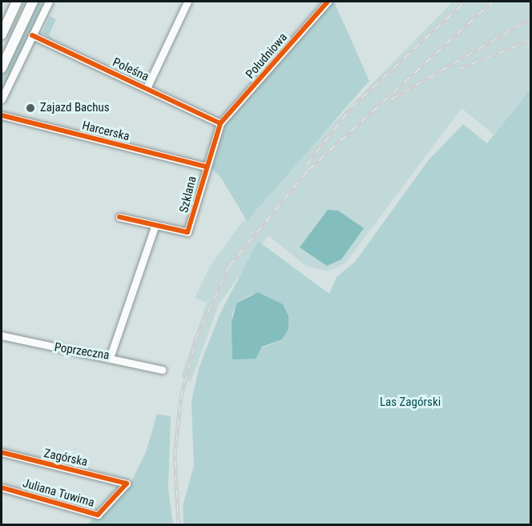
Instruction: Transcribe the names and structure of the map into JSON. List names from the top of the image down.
{
  "streets": {
    "street": [
      "Południowa",
      "Poleśna",
      "Harcerska",
      "Szklana",
      "Poprzeczna",
      "Zagórska",
      "Juliana Tuwima"
    ]
  },
  "crossings": [
    ["Południowa", "Poleśna"],
    ["Południowa", "Szklana"],
    ["Poleśna", "Szklana"],
    ["Harcerska", "Szklana"],
    ["Zagórska", "Juliana Tuwima"]
  ],
  "parks": ["Las Zagórski"],
  "places": ["Zajazd Bachus"]
}
